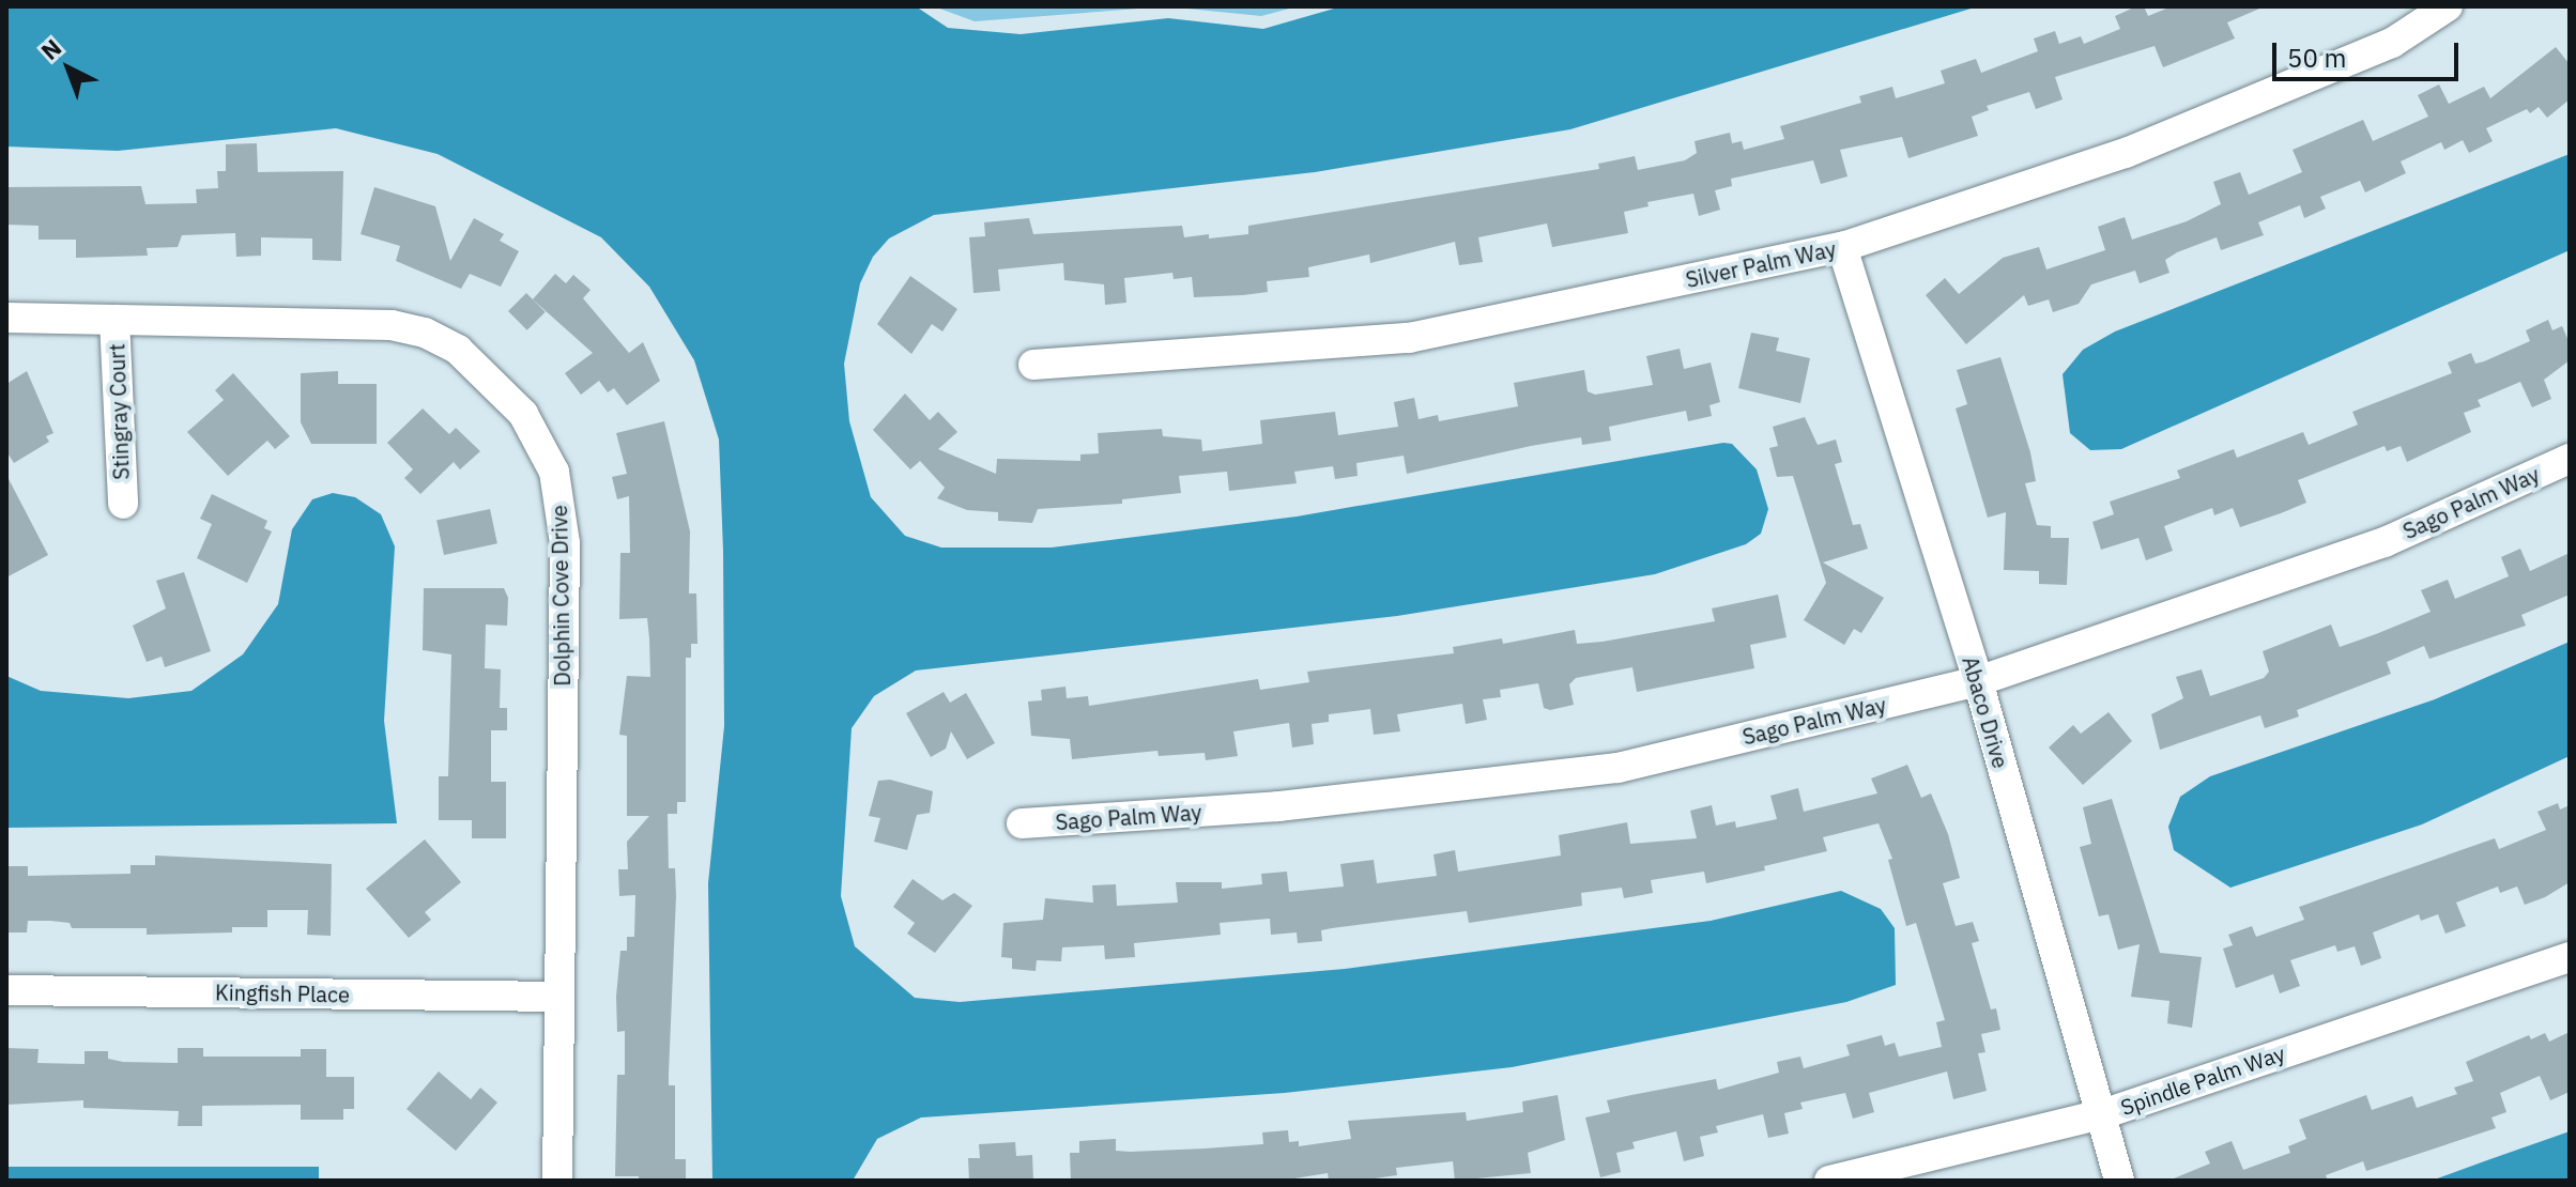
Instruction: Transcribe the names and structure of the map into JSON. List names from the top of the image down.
{
  "streets": {
    "street": [
      "Silver Palm Way",
      "Stingray Court",
      "Sago Palm Way",
      "Dolphin Cove Drive",
      "Abaco Drive",
      "Kingfish Place",
      "Spindle Palm Way"
    ]
  },
  "crossings": [
    ["Silver Palm Way", "Abaco Drive"],
    ["Stingray Court", "Dolphin Cove Drive"],
    ["Sago Palm Way", "Abaco Drive"],
    ["Dolphin Cove Drive", "Kingfish Place"],
    ["Abaco Drive", "Spindle Palm Way"]
  ],
  "scale_bar": "50 m",
  "north": "top left"
}
